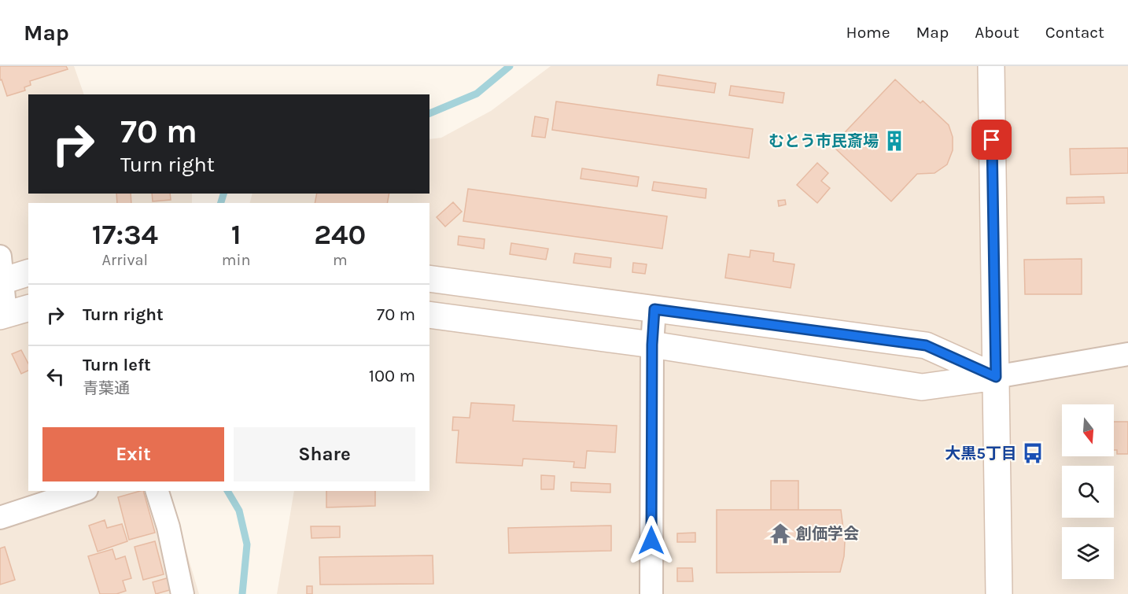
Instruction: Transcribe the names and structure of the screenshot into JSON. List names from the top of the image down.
{
  "places": {
    "building": ["むとう市民斎場"],
    "bus stop": ["大黒5丁目"],
    "temple": ["創価学会"]
  },
  "north": "bottom",
  "page": {
    "header": "Map",
    "nav": [
      "Home",
      "Map",
      "About",
      "Contact"
    ],
    "turn": ["70 m", "Turn right"],
    "eta": [
      "17:34",
      "Arrival",
      "1",
      "min",
      "240",
      "m"
    ],
    "list": [
      {
        "name": "Turn right",
        "value": "70 m"
      },
      {
        "name": "Turn left",
        "note": "青葉通",
        "value": "100 m"
      }
    ],
    "buttons": ["Exit", "Share"]
  }
}
